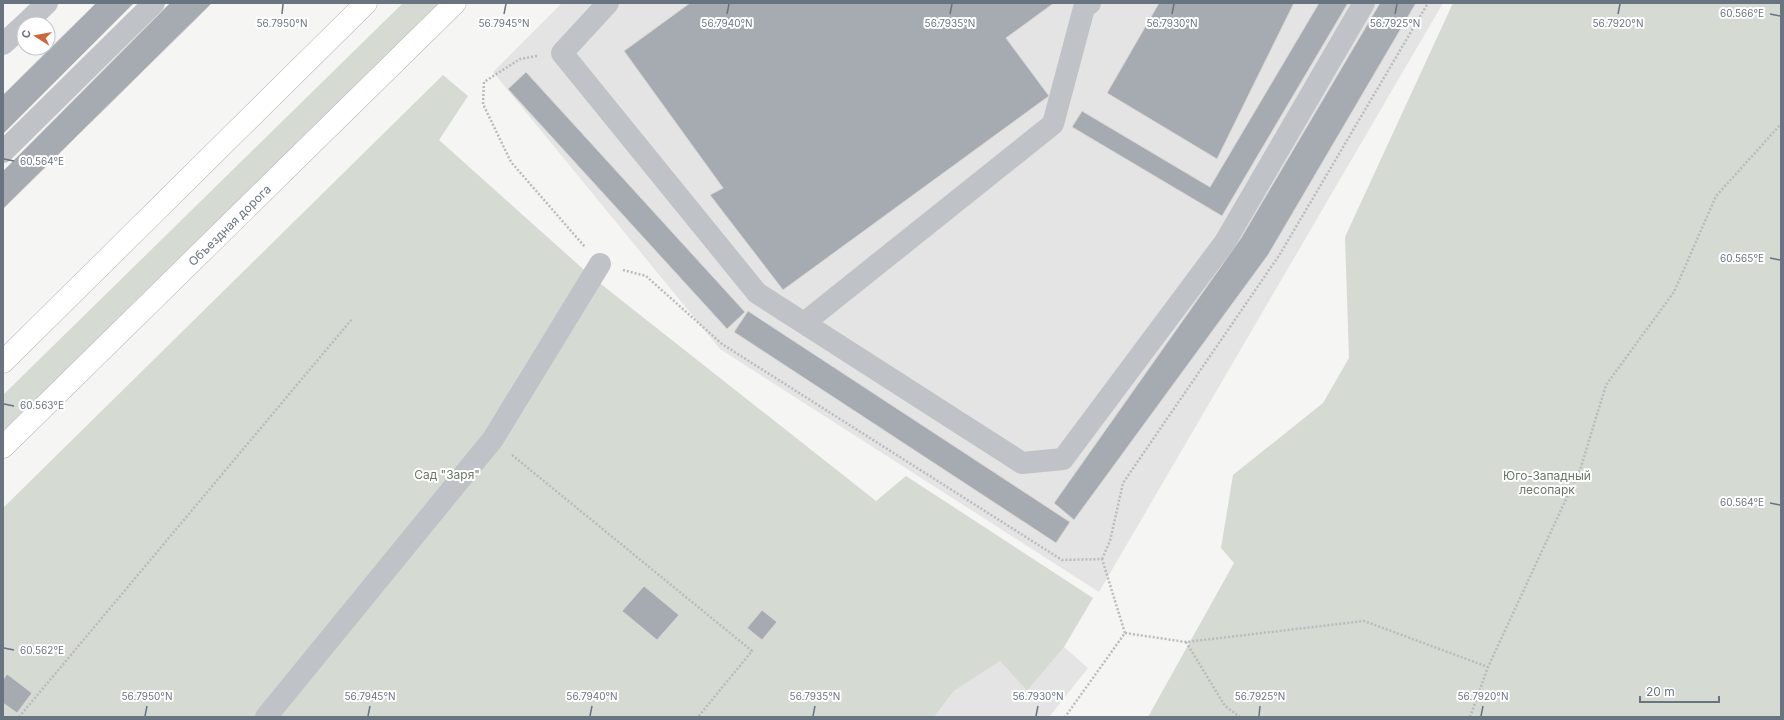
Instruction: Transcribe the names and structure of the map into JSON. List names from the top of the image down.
{
  "streets": {
    "main road": ["Объездная дорога"]
  },
  "parks": ["Сад \"Заря\"", "Юго-Западный лесопарк"],
  "scale_bar": "20 m",
  "north": "left",
  "coordinates": [
    "60.566°E",
    "56.7950°N",
    "56.7945°N",
    "56.7940°N",
    "56.7935°N",
    "56.7930°N",
    "56.7925°N",
    "56.7920°N",
    "60.564°E",
    "60.565°E",
    "60.563°E",
    "60.562°E"
  ]
}
